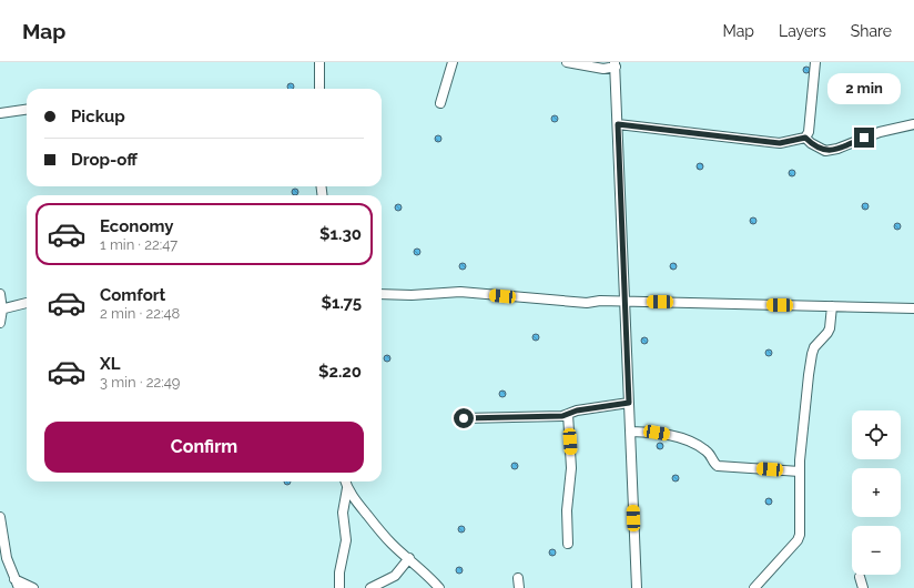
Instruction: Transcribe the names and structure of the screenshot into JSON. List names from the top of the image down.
{
  "page": {
    "header": "Map",
    "nav": ["Map", "Layers", "Share"],
    "bubble": "2 min",
    "banner": ["Pickup", "Drop-off"],
    "list": [
      {
        "name": "Economy",
        "note": "1 min · 22:47",
        "value": "$1.30"
      },
      {
        "name": "Comfort",
        "note": "2 min · 22:48",
        "value": "$1.75"
      },
      {
        "name": "XL",
        "note": "3 min · 22:49",
        "value": "$2.20"
      }
    ],
    "map_buttons": ["+", "−"],
    "buttons": "Confirm"
  }
}
